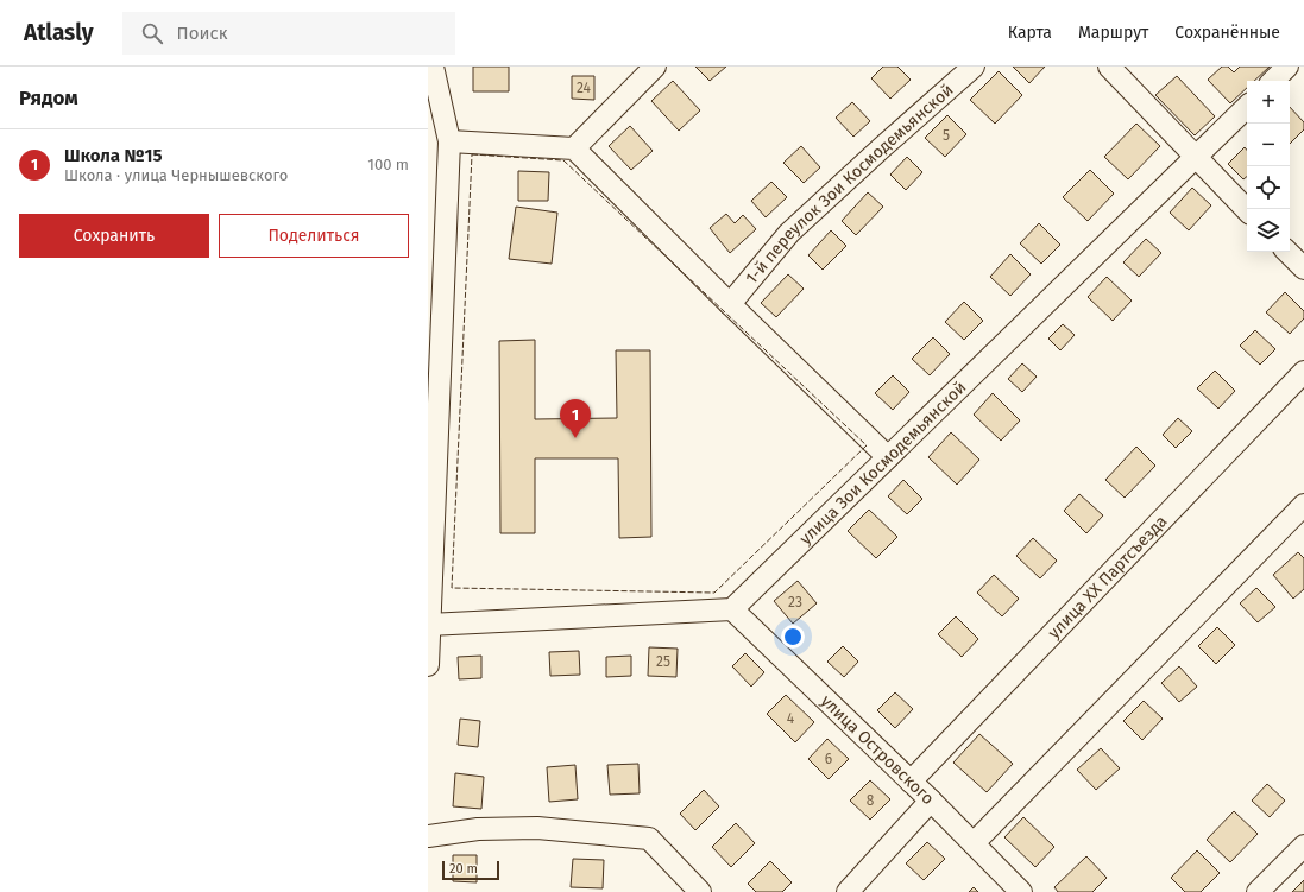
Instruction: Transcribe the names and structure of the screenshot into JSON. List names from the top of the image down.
{
  "streets": {
    "street": [
      "1-й переулок Зои Космодемьянской",
      "улица Зои Космодемьянской",
      "улица ХХ Партсъезда",
      "улица Островского"
    ]
  },
  "crossings": [
    ["улица Зои Космодемьянской", "улица Островского"],
    ["улица ХХ Партсъезда", "улица Островского"]
  ],
  "house_numbers": [
    "24",
    "5",
    "23",
    "25",
    "4",
    "6",
    "8"
  ],
  "scale_bar": "20 m",
  "page": {
    "header": "Atlasly",
    "search": "Поиск",
    "nav": ["Карта", "Маршрут", "Сохранённые"],
    "heading": "Рядом",
    "map_buttons": ["+", "−"],
    "list": [
      {
        "mark": "1",
        "name": "Школа №15",
        "note": "Школа · улица Чернышевского",
        "value": "100 m"
      }
    ],
    "buttons": ["Сохранить", "Поделиться"],
    "pins": "1",
    "scale": "20 m"
  }
}
